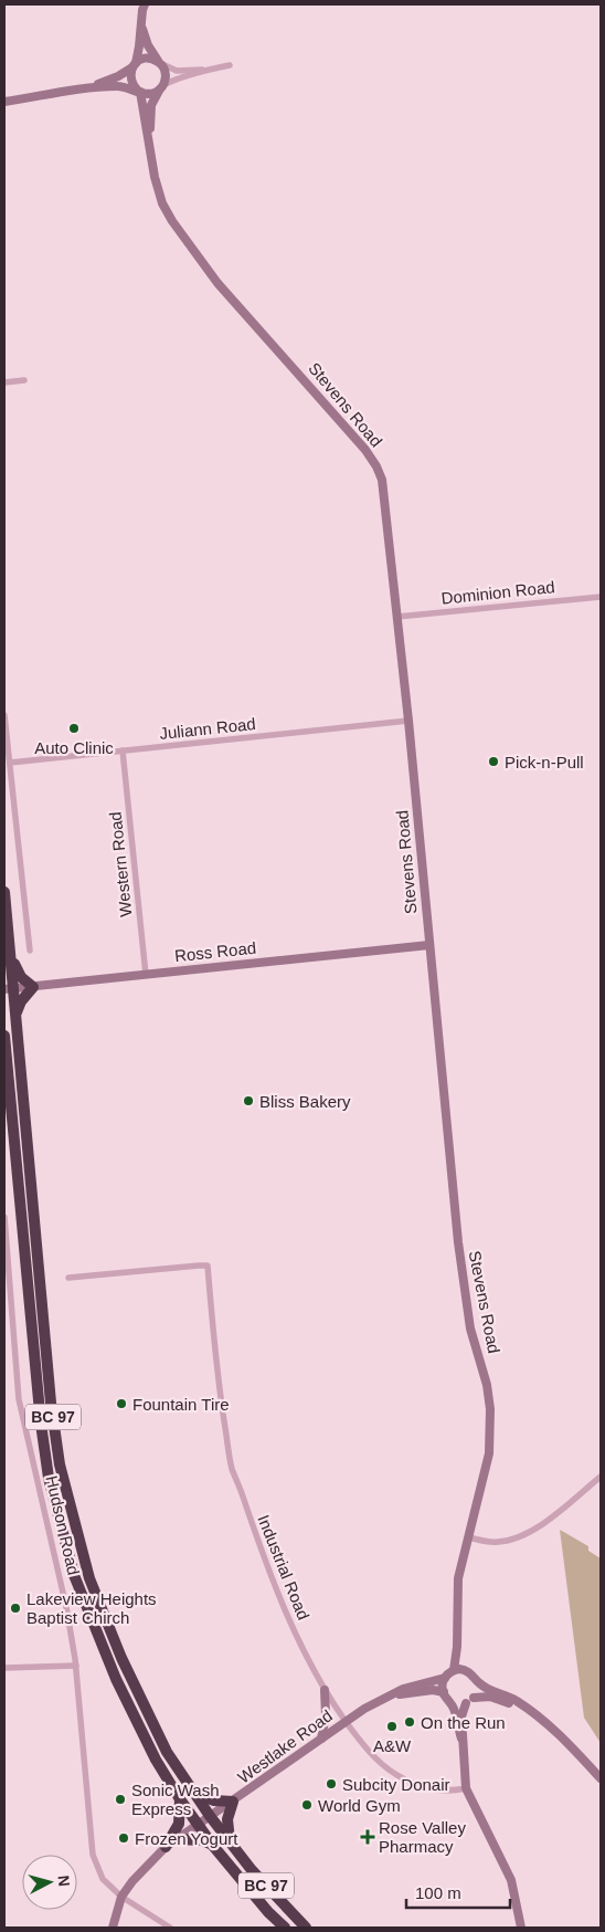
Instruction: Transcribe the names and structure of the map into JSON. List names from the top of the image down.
{
  "streets": {
    "highway": ["BC 97"],
    "main road": ["Stevens Road", "Ross Road", "Westlake Road"],
    "street": [
      "Dominion Road",
      "Juliann Road",
      "Western Road",
      "Hudson Road",
      "Industrial Road"
    ]
  },
  "crossings": [
    ["Stevens Road", "Dominion Road"],
    ["Stevens Road", "Juliann Road"],
    ["Stevens Road", "Ross Road"],
    ["Stevens Road", "Westlake Road"],
    ["Juliann Road", "Western Road"],
    ["Western Road", "Ross Road"],
    ["Ross Road", "BC 97"],
    ["BC 97", "Westlake Road"],
    ["Industrial Road", "Westlake Road"]
  ],
  "places": {
    "other": [
      "Auto Clinic",
      "Pick-n-Pull",
      "Bliss Bakery",
      "Fountain Tire",
      "Lakeview Heights Baptist Chirch",
      "On the Run",
      "A&W",
      "Subcity Donair",
      "Sonic Wash Express",
      "World Gym",
      "Frozen Yogurt"
    ],
    "health": ["Rose Valley Pharmacy"]
  },
  "scale_bar": "100 m",
  "north": "right"
}
